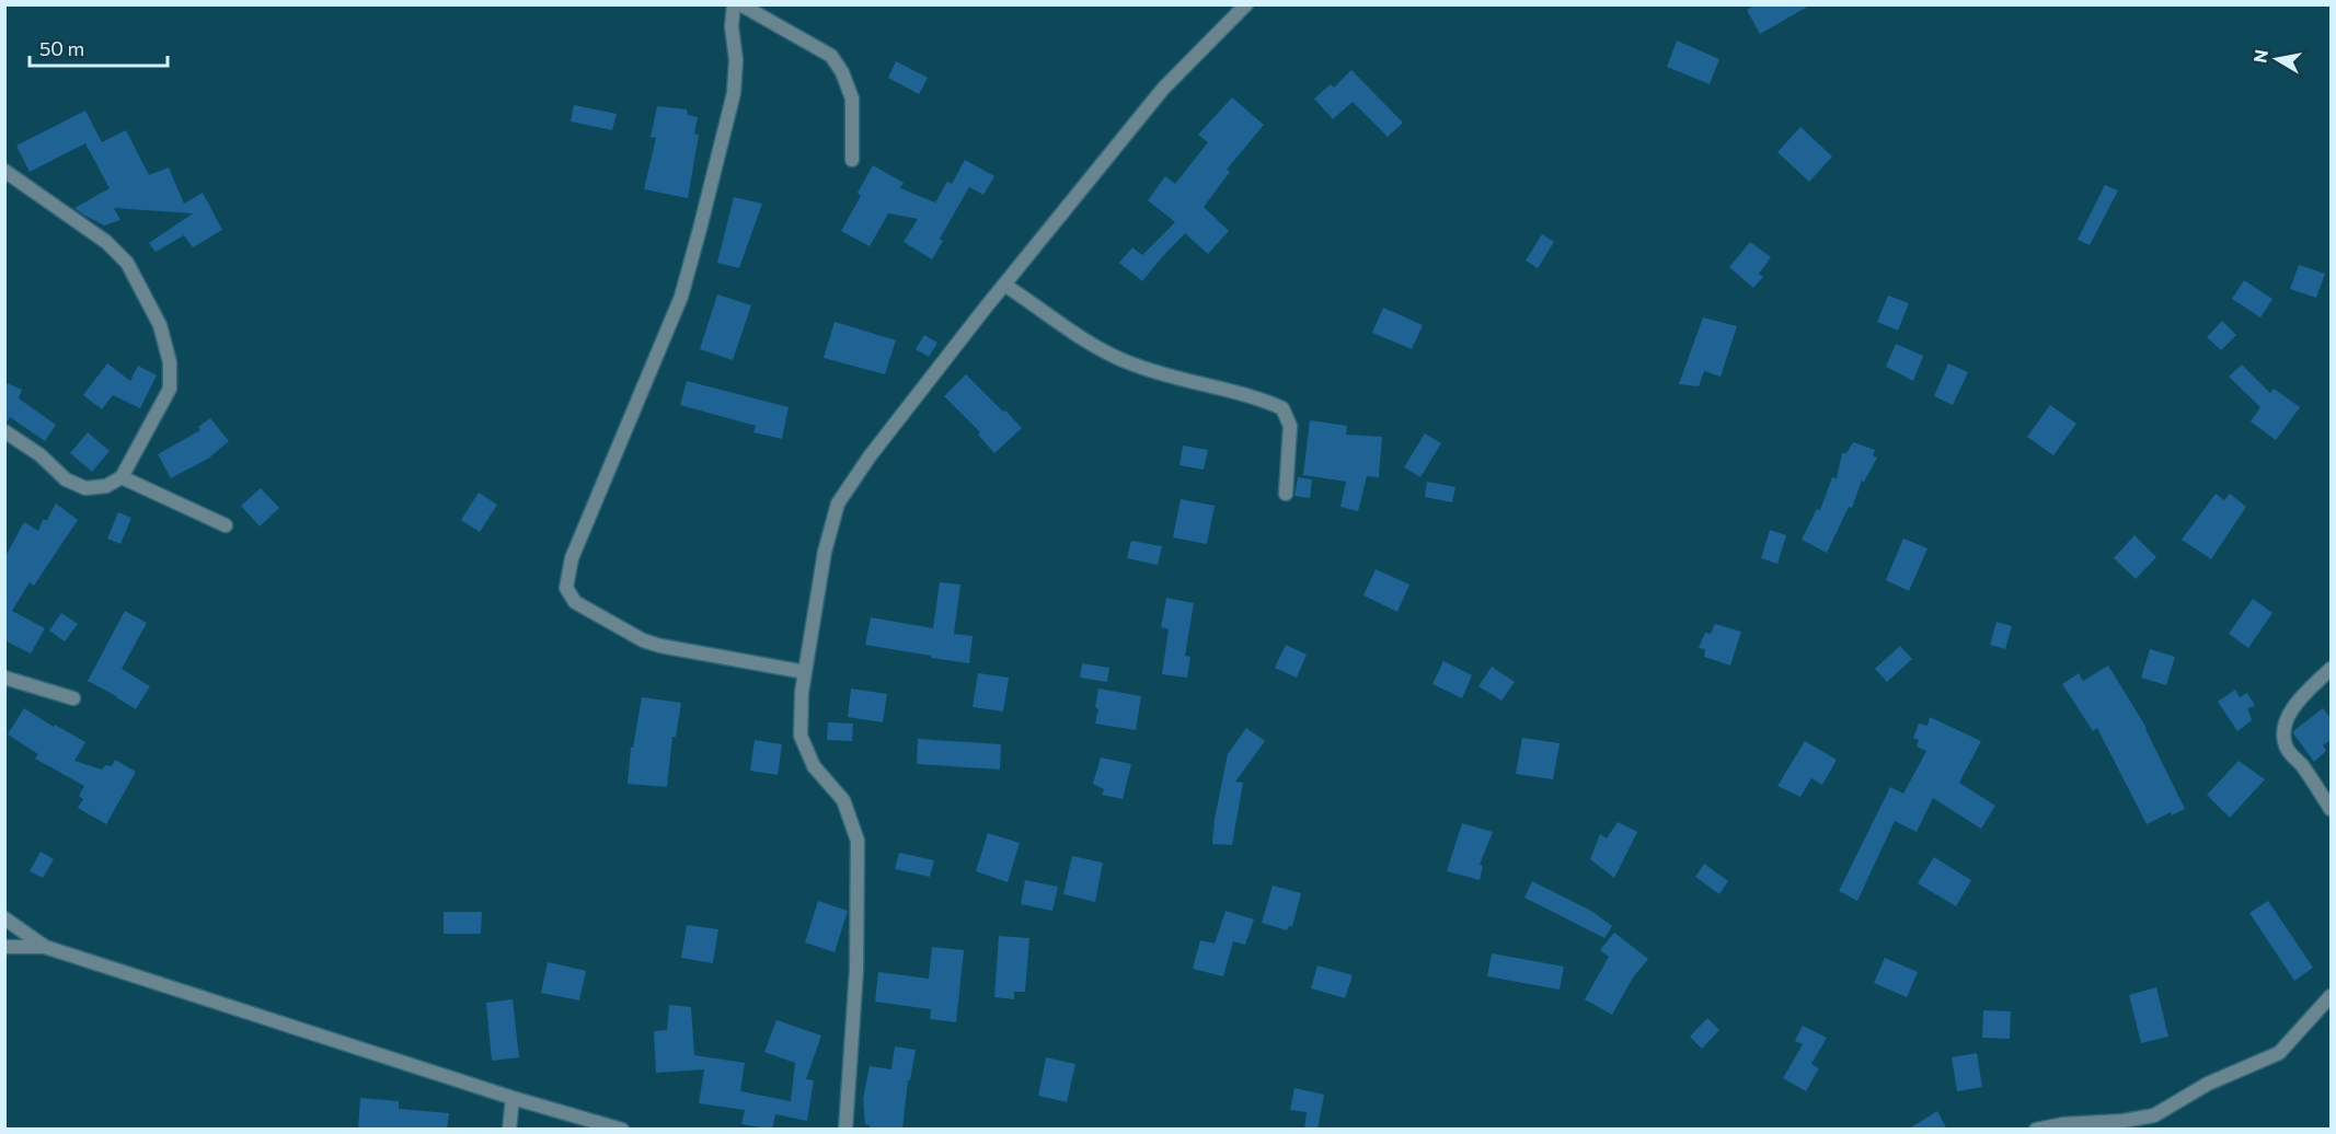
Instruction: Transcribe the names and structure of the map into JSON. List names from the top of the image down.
{
  "scale_bar": "50 m",
  "north": "left"
}
